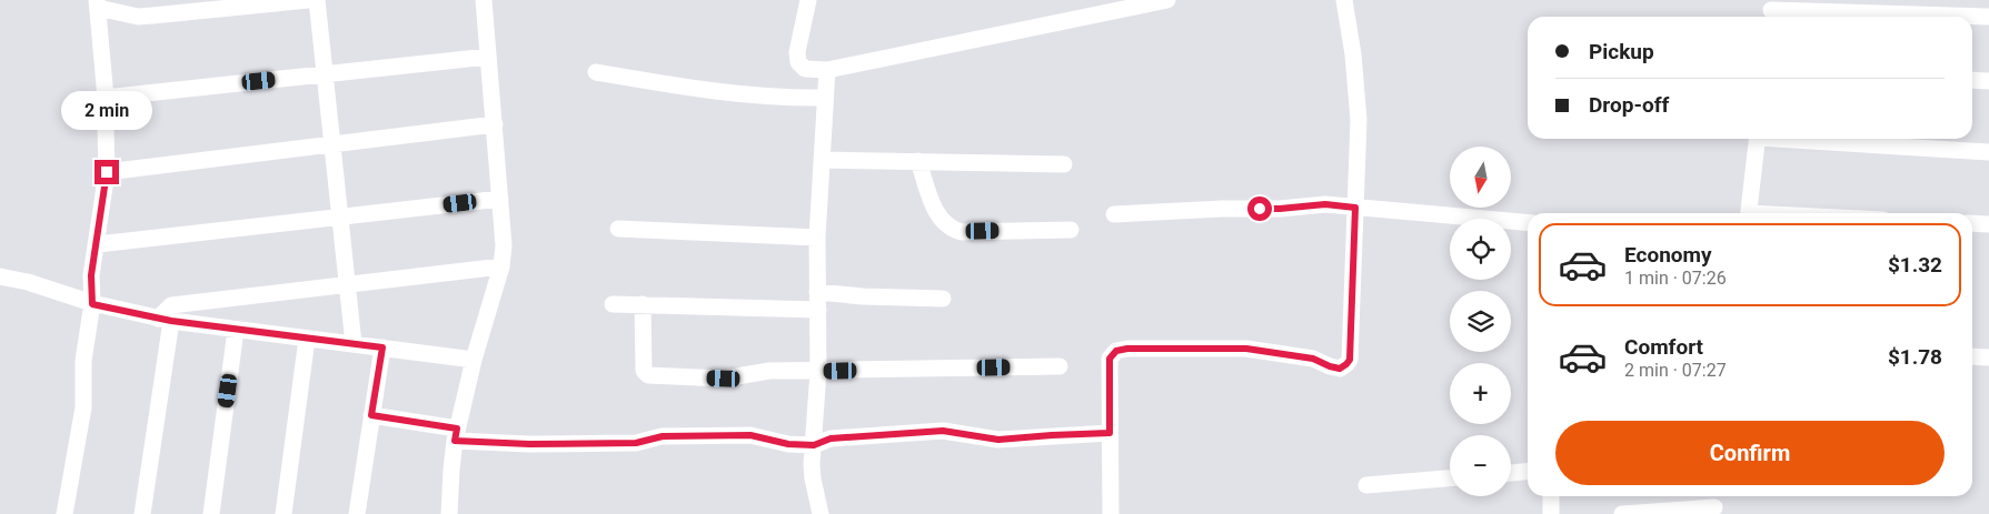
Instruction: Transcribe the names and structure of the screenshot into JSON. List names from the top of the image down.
{
  "north": "bottom",
  "page": {
    "banner": ["Pickup", "Drop-off"],
    "bubble": "2 min",
    "map_buttons": ["+", "−"],
    "list": [
      {
        "name": "Economy",
        "note": "1 min · 07:26",
        "value": "$1.32"
      },
      {
        "name": "Comfort",
        "note": "2 min · 07:27",
        "value": "$1.78"
      }
    ],
    "buttons": "Confirm"
  }
}
